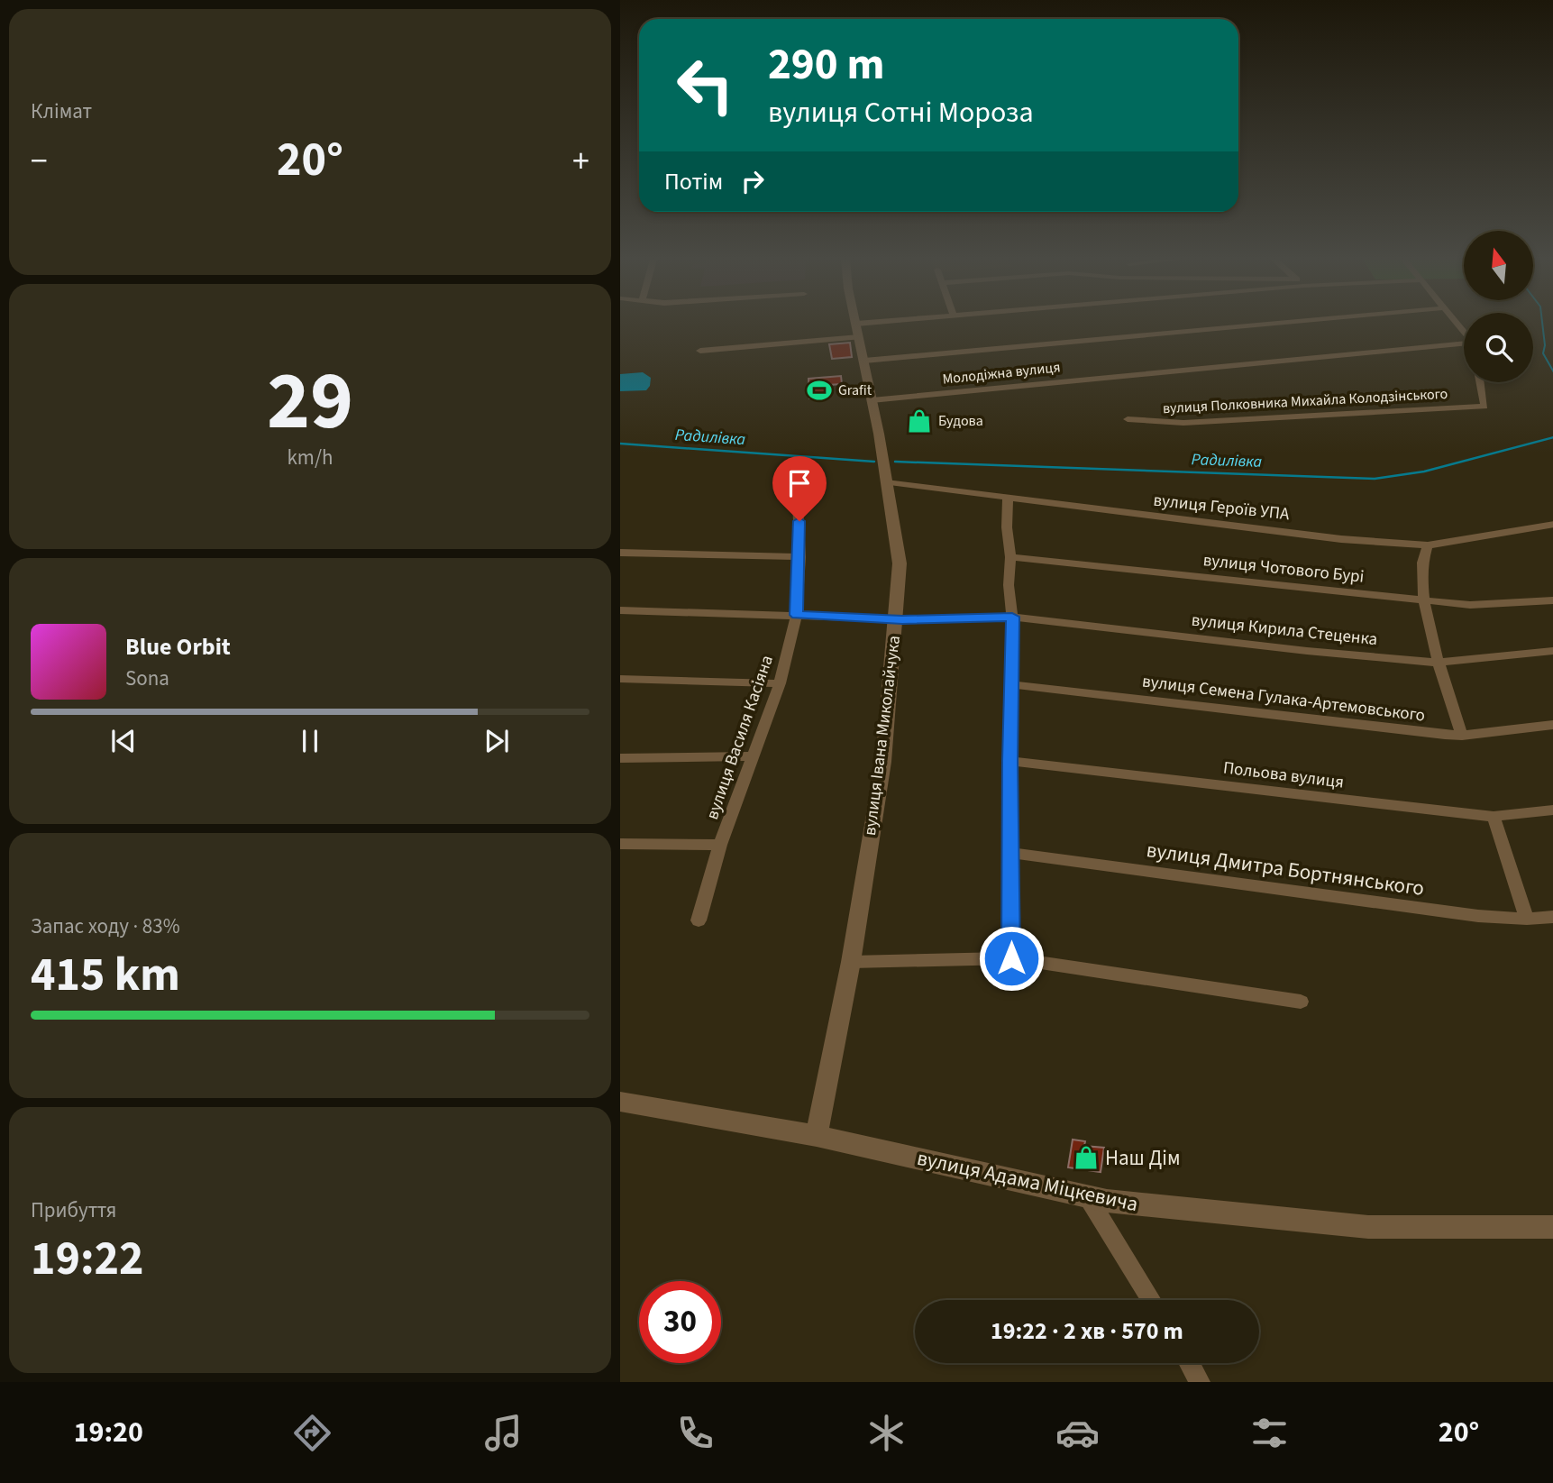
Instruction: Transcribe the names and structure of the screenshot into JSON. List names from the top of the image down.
{
  "streets": {
    "street": [
      "Молодіжна вулиця",
      "вулиця Полковника Михайла Колодзінського",
      "вулиця Героїв УПА",
      "вулиця Чотового Бурі",
      "вулиця Кирила Стеценка",
      "вулиця Семена Гулака-Артемовського",
      "вулиця Івана Миколайчука",
      "вулиця Василя Касіяна",
      "Польова вулиця",
      "вулиця Дмитра Бортнянського",
      "вулиця Адама Міцкевича"
    ]
  },
  "crossings": [
    ["Молодіжна вулиця", "вулиця Івана Миколайчука"],
    ["вулиця Героїв УПА", "вулиця Івана Миколайчука"],
    ["вулиця Кирила Стеценка", "вулиця Івана Миколайчука"],
    ["вулиця Кирила Стеценка", "вулиця Василя Касіяна"],
    ["вулиця Івана Миколайчука", "вулиця Адама Міцкевича"]
  ],
  "water": ["Радилівка"],
  "places": {
    "sports": ["Grafit"],
    "shop": ["Будова", "Наш Дім"]
  },
  "north": "top",
  "page": {
    "tile": [
      "Клімат",
      ["29", "km/h"],
      ["Запас ходу · 83%", "415 km"],
      ["Прибуття", "19:22"]
    ],
    "turn": ["290 m", "вулиця Сотні Мороза"],
    "heat": ["−", "20°", "+"],
    "then": "Потім",
    "song": ["Blue Orbit", "Sona"],
    "limit": "30",
    "trip": "19:22 · 2 хв · 570 m",
    "tabs": ["19:20", "20°"]
  }
}
